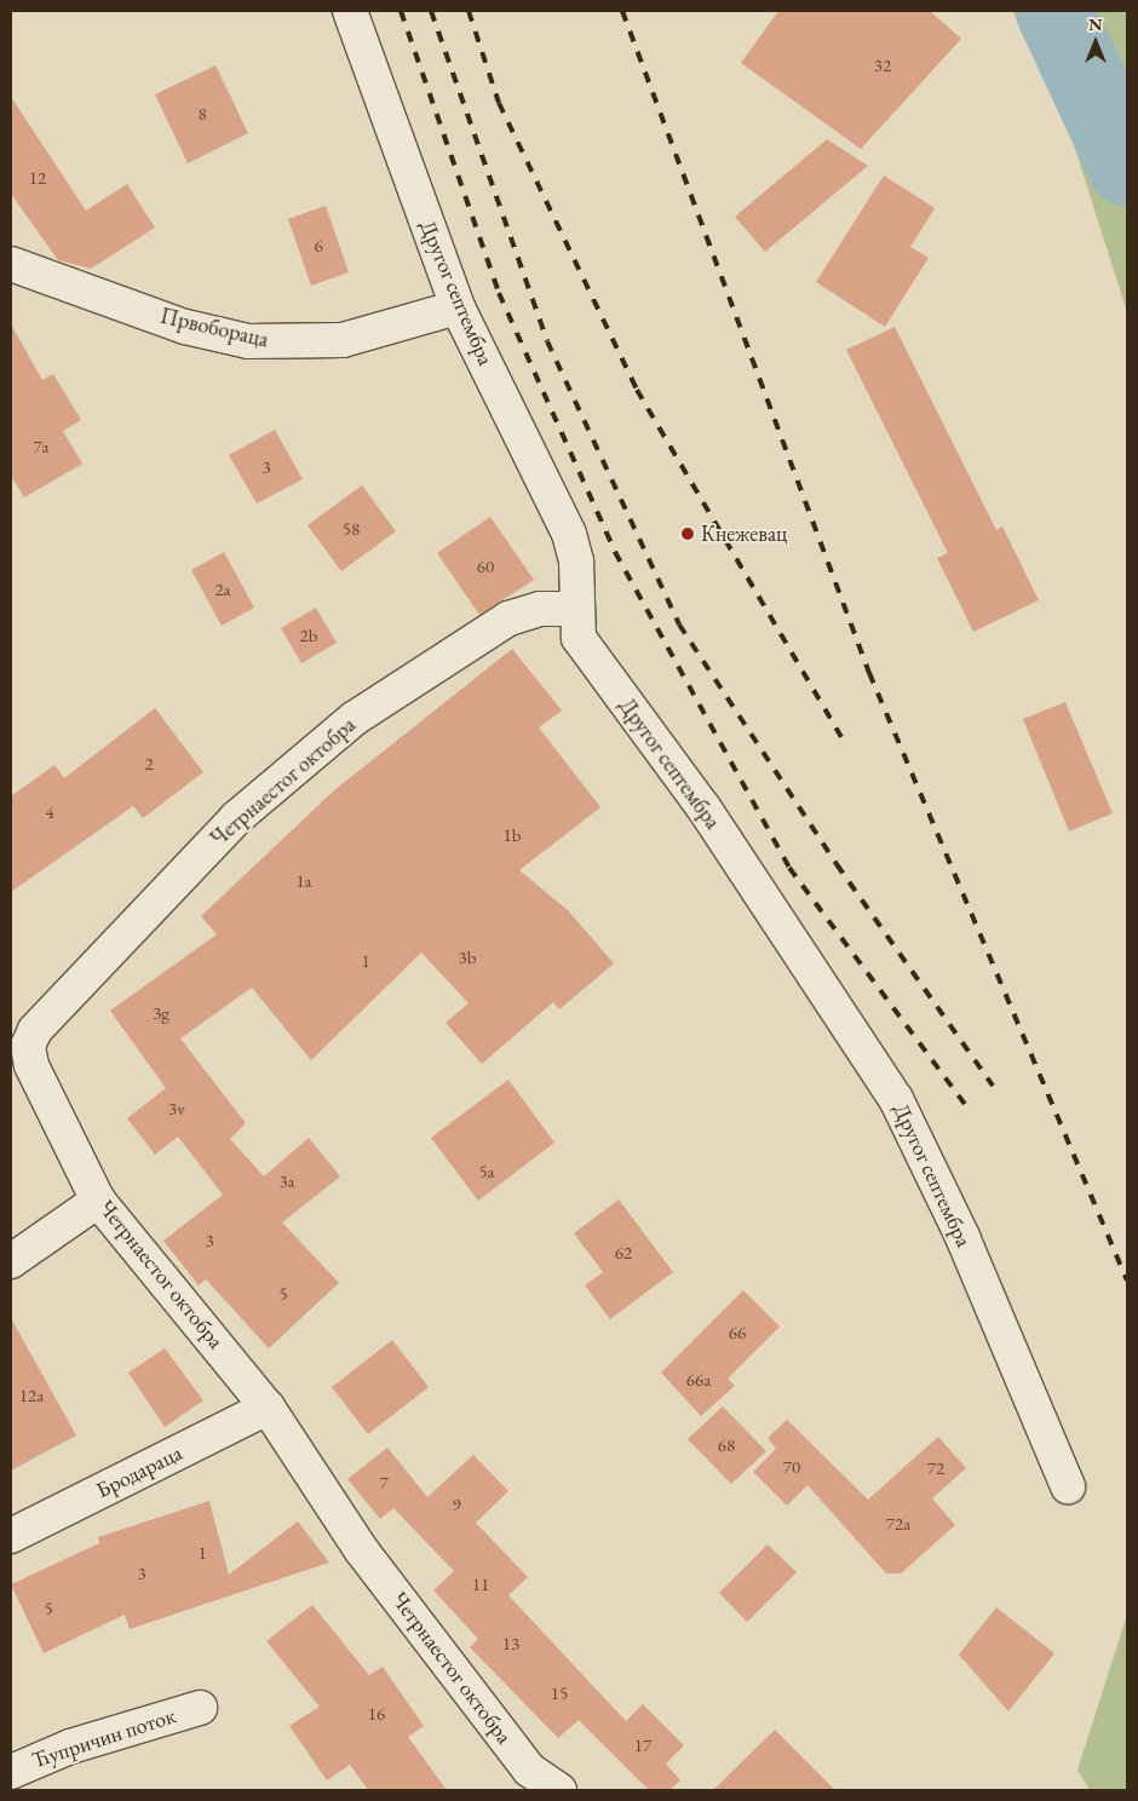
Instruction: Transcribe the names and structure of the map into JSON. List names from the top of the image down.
{
  "streets": {
    "street": [
      "Другог септембра",
      "Првобораца",
      "Четрнаестог октобра",
      "Бродараца",
      "Ћупричин поток"
    ]
  },
  "crossings": [
    ["Другог септембра", "Првобораца"],
    ["Другог септембра", "Четрнаестог октобра"],
    ["Четрнаестог октобра", "Бродараца"]
  ],
  "places": ["Кнежевац"],
  "house_numbers": [
    "32",
    "8",
    "12",
    "6",
    "7a",
    "3",
    "58",
    "60",
    "2a",
    "2b",
    "2",
    "4",
    "1b",
    "1a",
    "3b",
    "1",
    "3g",
    "3v",
    "5a",
    "3a",
    "3",
    "62",
    "5",
    "66",
    "66a",
    "12a",
    "68",
    "70",
    "72",
    "7",
    "9",
    "72a",
    "1",
    "3",
    "11",
    "5",
    "13",
    "15",
    "16",
    "17"
  ],
  "north": "top"
}
